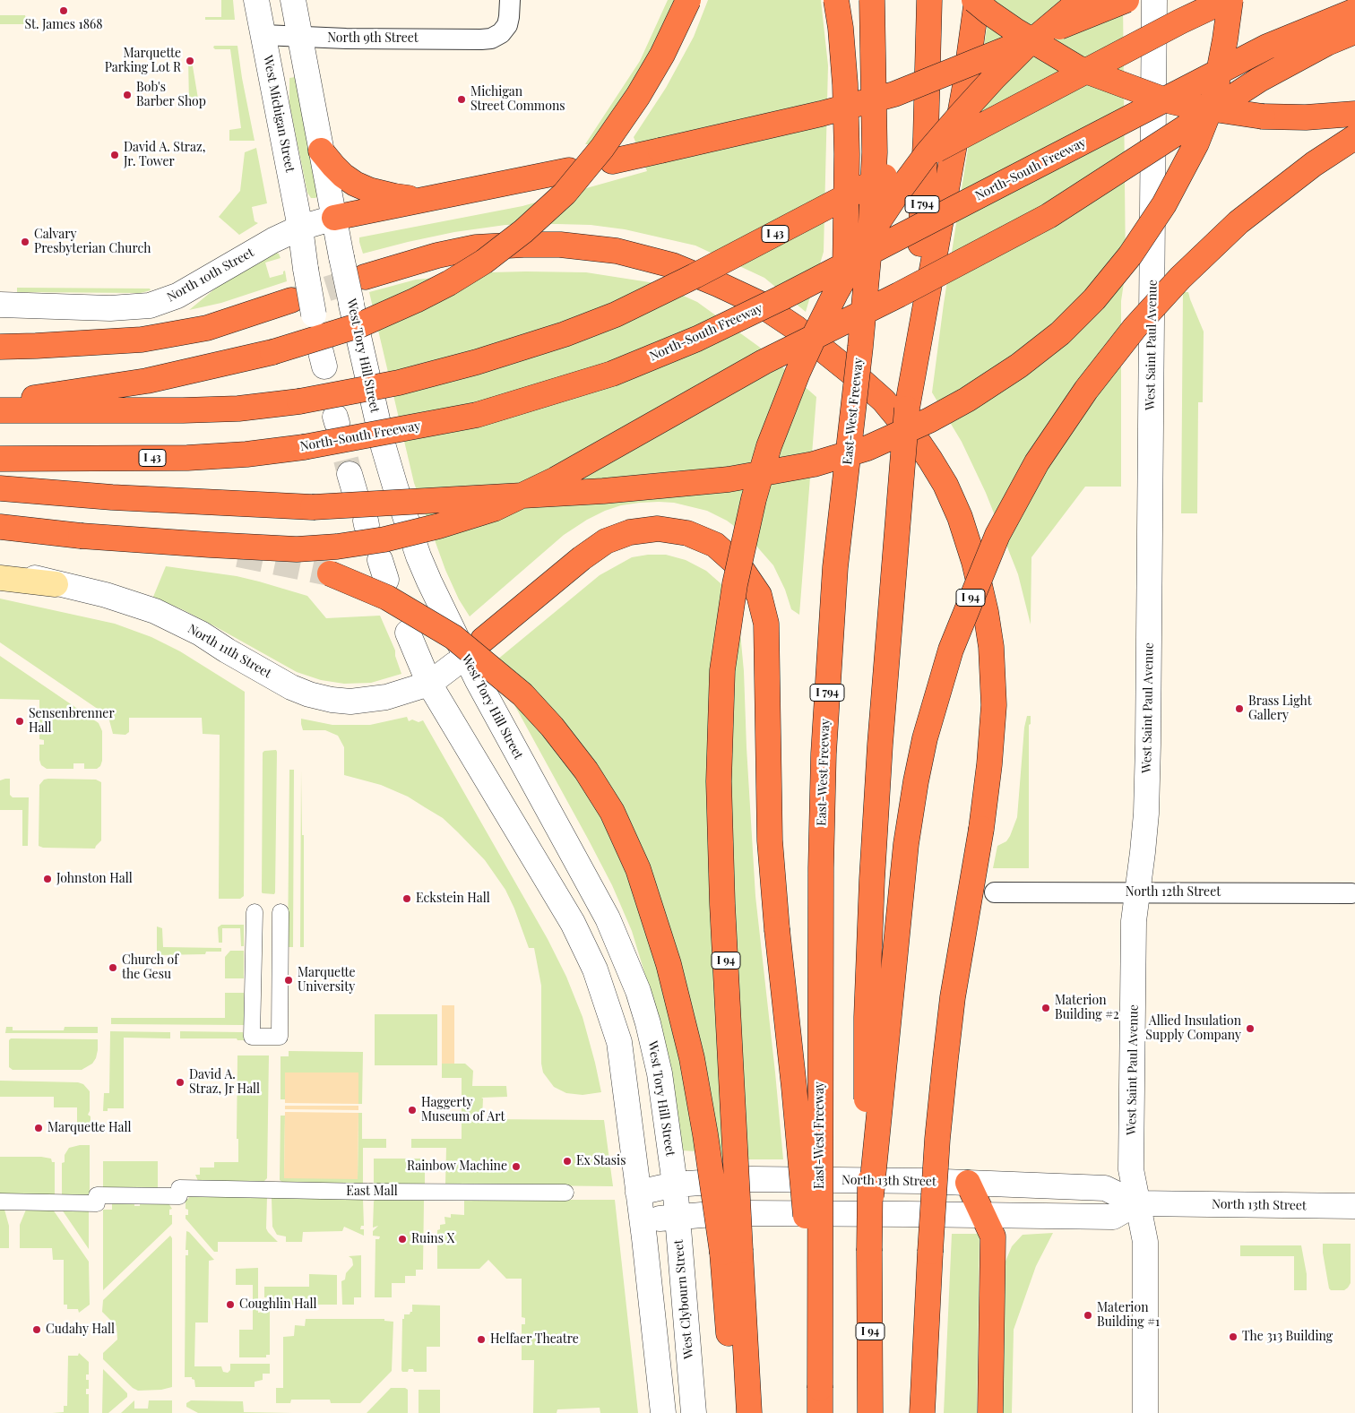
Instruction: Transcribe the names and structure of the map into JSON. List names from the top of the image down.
{
  "streets": {
    "highway": [
      "North-South Freeway",
      "I 794",
      "I 43",
      "East-West Freeway",
      "I 94"
    ],
    "street": [
      "North 9th Street",
      "West Michigan Street",
      "North 10th Street",
      "West Saint Paul Avenue",
      "West Tory Hill Street",
      "North 11th Street",
      "North 12th Street",
      "North 13th Street",
      "East Mall",
      "West Clybourn Street"
    ]
  },
  "crossings": [
    ["North 9th Street", "West Michigan Street"],
    ["West Michigan Street", "North 10th Street"],
    ["I 794", "I 94"],
    ["North 10th Street", "West Tory Hill Street"],
    ["West Saint Paul Avenue", "North 12th Street"],
    ["West Saint Paul Avenue", "North 13th Street"],
    ["West Tory Hill Street", "North 13th Street"],
    ["West Tory Hill Street", "West Clybourn Street"],
    ["North 13th Street", "West Clybourn Street"]
  ],
  "places": [
    "St. James 1868",
    "Marquette Parking Lot R",
    "Bob's Barber Shop",
    "Michigan Street Commons",
    "David A. Straz, Jr. Tower",
    "Calvary Presbyterian Church",
    "Brass Light Gallery",
    "Sensenbrenner Hall",
    "Johnston Hall",
    "Eckstein Hall",
    "Church of the Gesu",
    "Marquette University",
    "Materion Building #2",
    "Allied Insulation Supply Company",
    "David A. Straz, Jr Hall",
    "Haggerty Museum of Art",
    "Marquette Hall",
    "Ex Stasis",
    "Rainbow Machine",
    "Ruins X",
    "Coughlin Hall",
    "Materion Building #1",
    "Cudahy Hall",
    "The 313 Building",
    "Helfaer Theatre"
  ]
}
